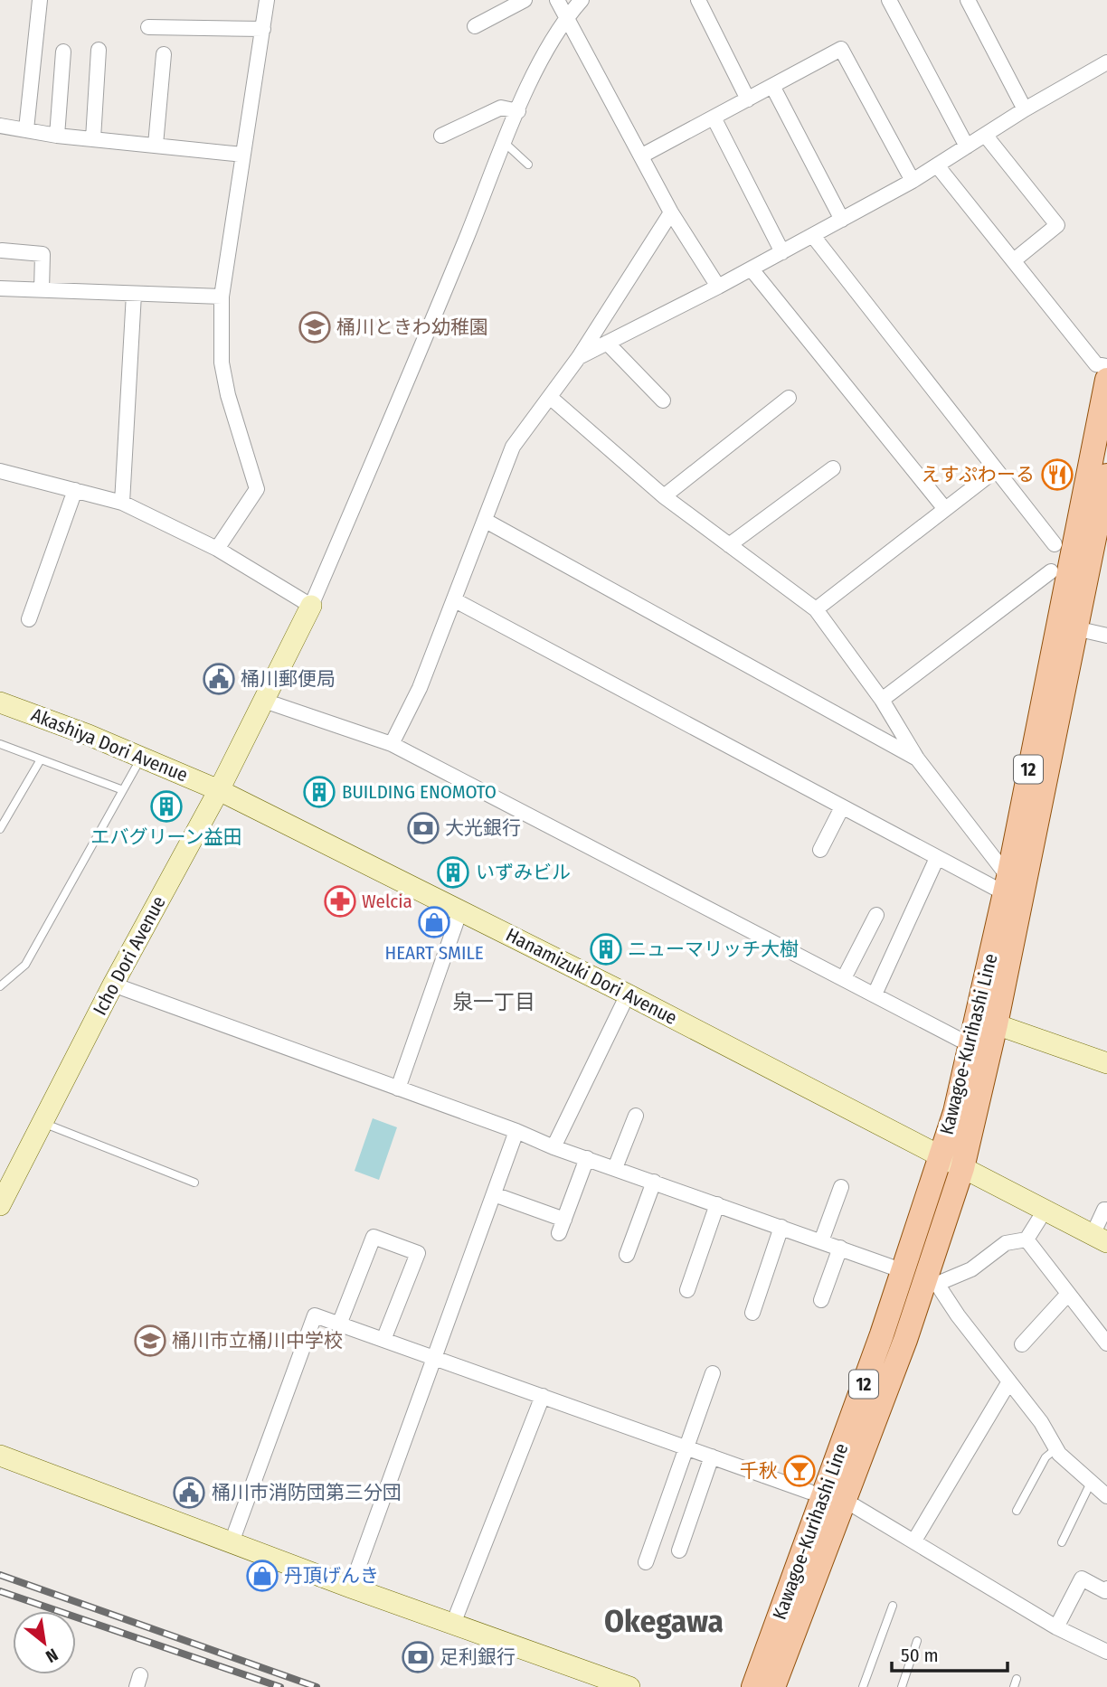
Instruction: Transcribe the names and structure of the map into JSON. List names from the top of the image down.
{
  "streets": {
    "main road": ["12", "Kawagoe-Kurihashi Line"],
    "street": ["Akashiya Dori Avenue", "Icho Dori Avenue", "Hanamizuki Dori Avenue"]
  },
  "crossings": [
    ["Akashiya Dori Avenue", "Icho Dori Avenue"],
    ["Akashiya Dori Avenue", "Hanamizuki Dori Avenue"],
    ["Icho Dori Avenue", "Hanamizuki Dori Avenue"],
    ["Hanamizuki Dori Avenue", "Kawagoe-Kurihashi Line"]
  ],
  "districts": ["泉一丁目", "Okegawa"],
  "places": {
    "school or university": ["桶川ときわ幼稚園", "桶川市立桶川中学校"],
    "restaurant": ["えすぷわーる"],
    "public building": ["桶川郵便局", "桶川市消防団第三分団"],
    "building": [
      "BUILDING ENOMOTO",
      "エバグリーン益田",
      "いずみビル",
      "ニューマリッチ大樹"
    ],
    "bank": ["大光銀行", "足利銀行"],
    "pharmacy": ["Welcia"],
    "shop": ["HEART SMILE", "丹頂げんき"],
    "bar": ["千秋"]
  },
  "scale_bar": "50 m",
  "north": "bottom right"
}
